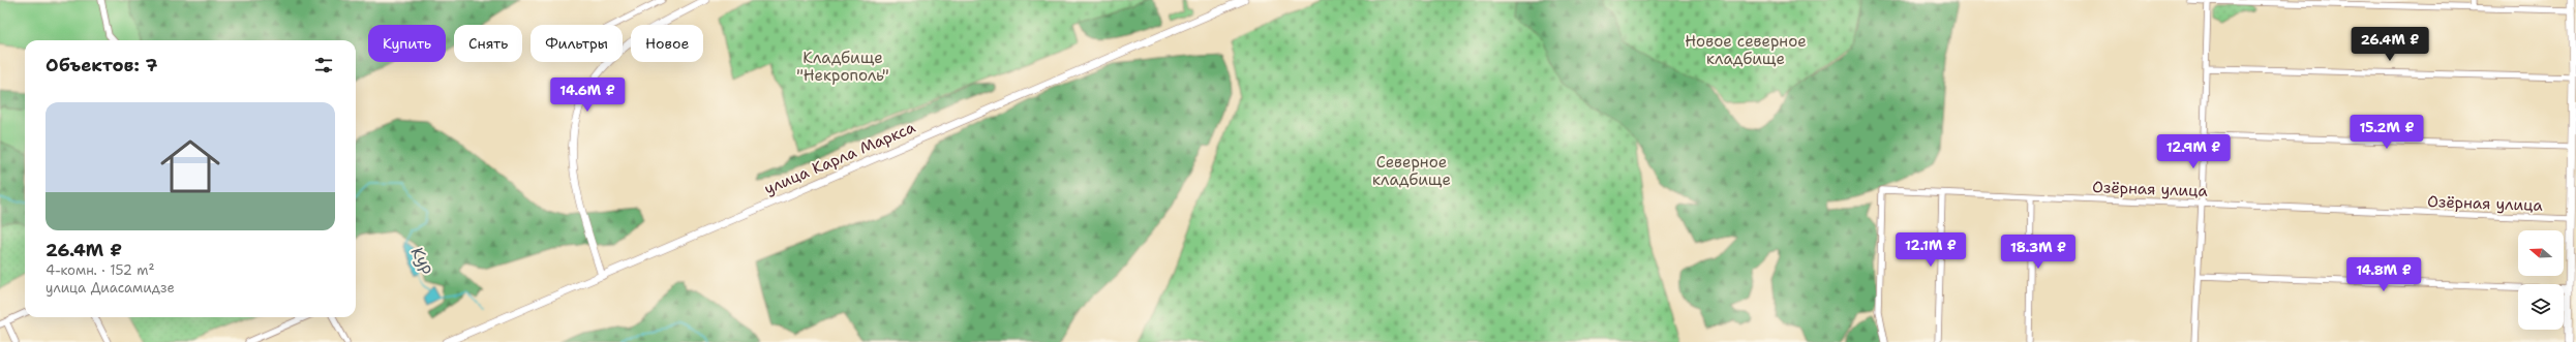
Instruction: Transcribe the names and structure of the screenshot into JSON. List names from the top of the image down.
{
  "streets": {
    "main road": ["улица Карла Маркса"],
    "street": ["Озёрная улица"]
  },
  "water": ["Кур"],
  "parks": ["Новое северное кладбище", "Кладбище \"Некрополь\"", "Северное кладбище"],
  "north": "left",
  "page": {
    "chip": [
      "Купить",
      "Снять",
      "Фильтры",
      "Новое"
    ],
    "price": [
      "26.4M ₽",
      "14.6M ₽",
      "15.2M ₽",
      "12.9M ₽",
      "12.1M ₽",
      "18.3M ₽",
      "14.8M ₽"
    ],
    "heading": "Объектов: 7",
    "list": [
      {
        "name": "26.4M ₽",
        "note": "4-комн. · 152 m² · улица Диасамидзе"
      }
    ]
  }
}
